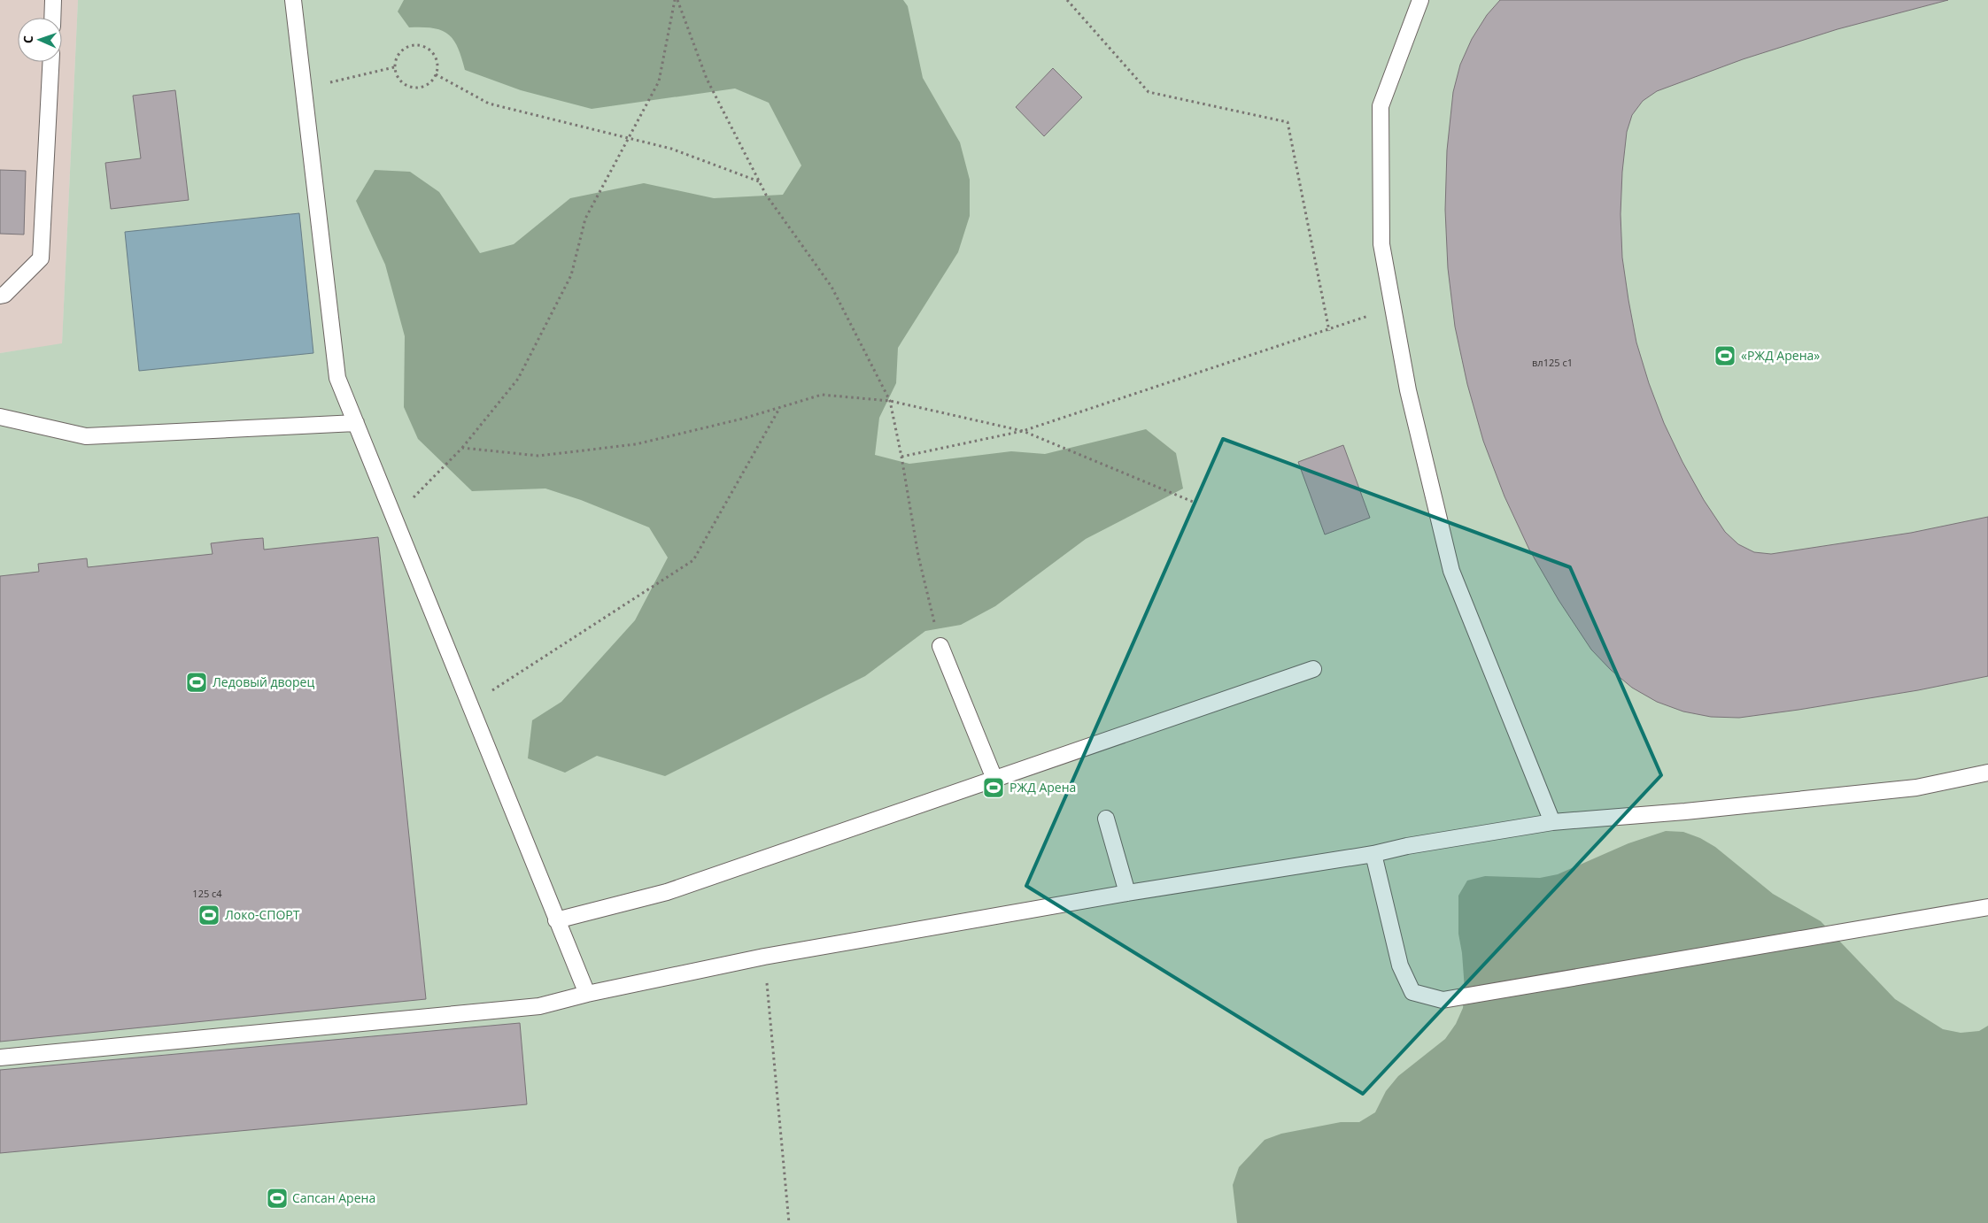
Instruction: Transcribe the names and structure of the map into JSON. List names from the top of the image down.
{
  "places": {
    "sports": [
      "«РЖД Арена»",
      "Ледовый дворец",
      "РЖД Арена",
      "Локо-СПОРТ",
      "Сапсан Арена"
    ]
  },
  "house_numbers": ["вл125 с1", "125 с4"],
  "north": "left"
}
